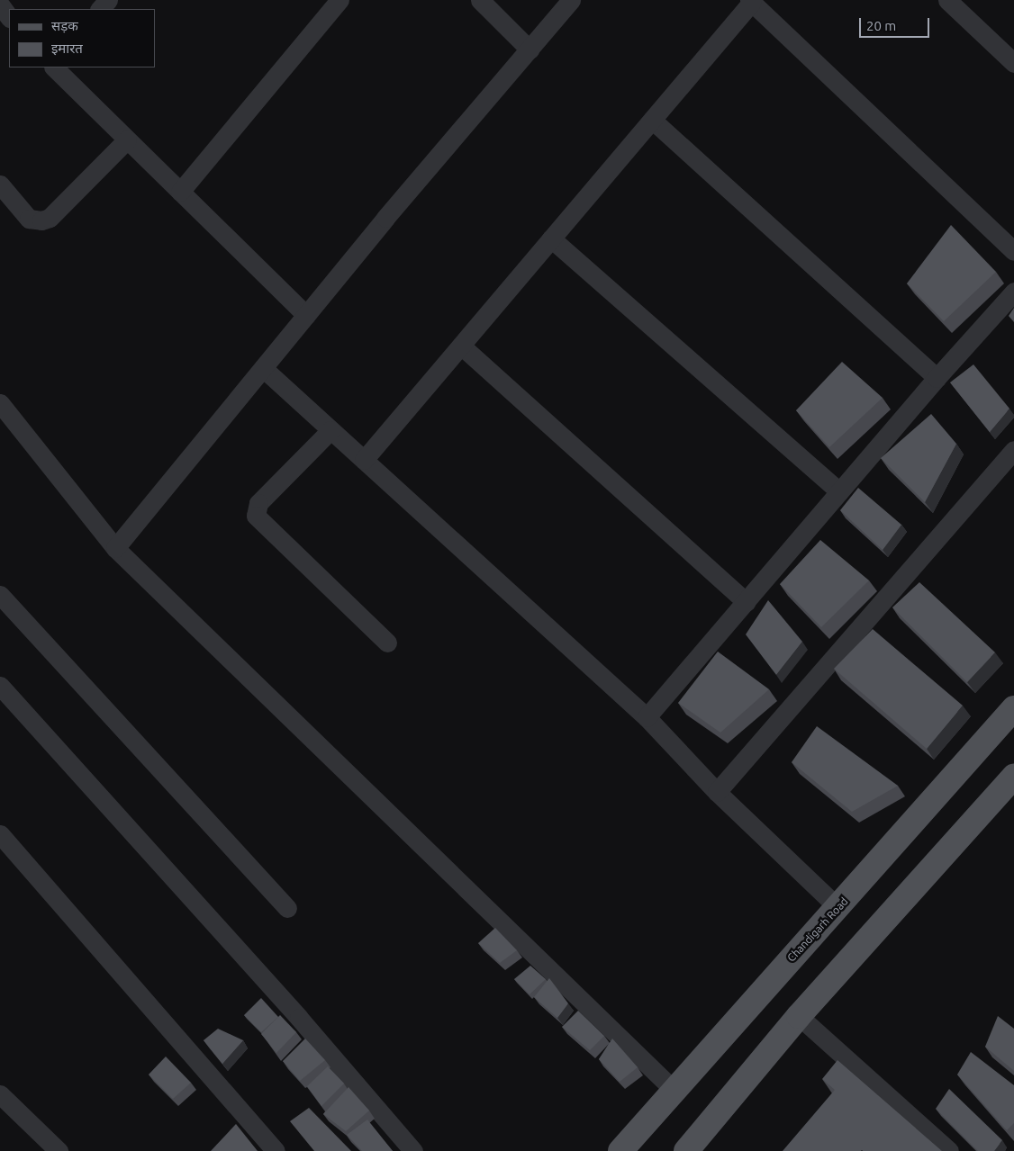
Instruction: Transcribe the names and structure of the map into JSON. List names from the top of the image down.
{
  "streets": {
    "main road": ["Chandigarh Road"]
  },
  "legend": ["सड़क", "इमारत"],
  "scale_bar": "20 m"
}
